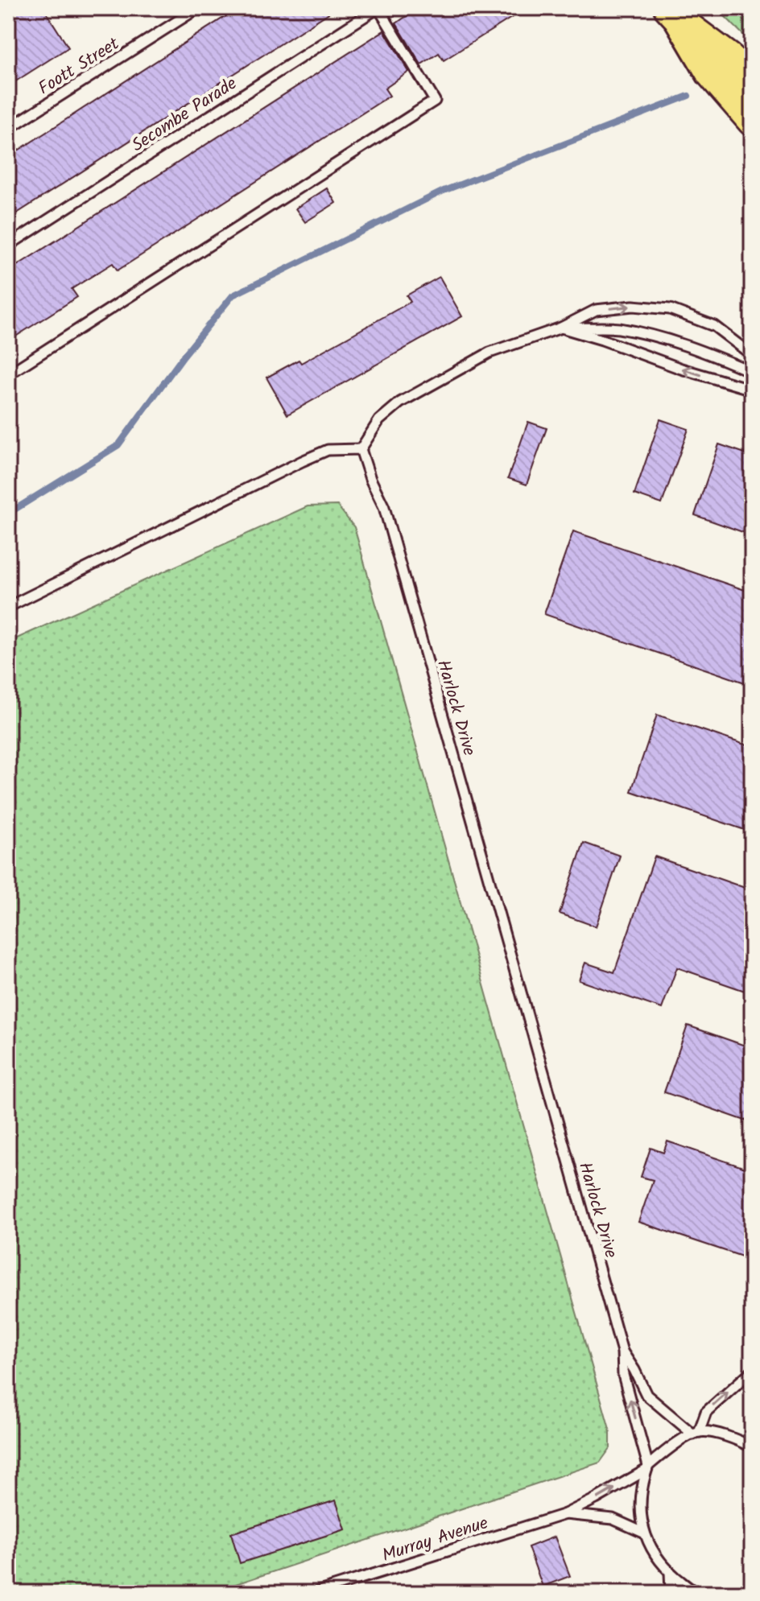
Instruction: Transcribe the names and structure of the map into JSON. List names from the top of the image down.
{
  "streets": {
    "lane": [
      "Foott Street",
      "Secombe Parade",
      "Harlock Drive",
      "Murray Avenue"
    ]
  }
}
